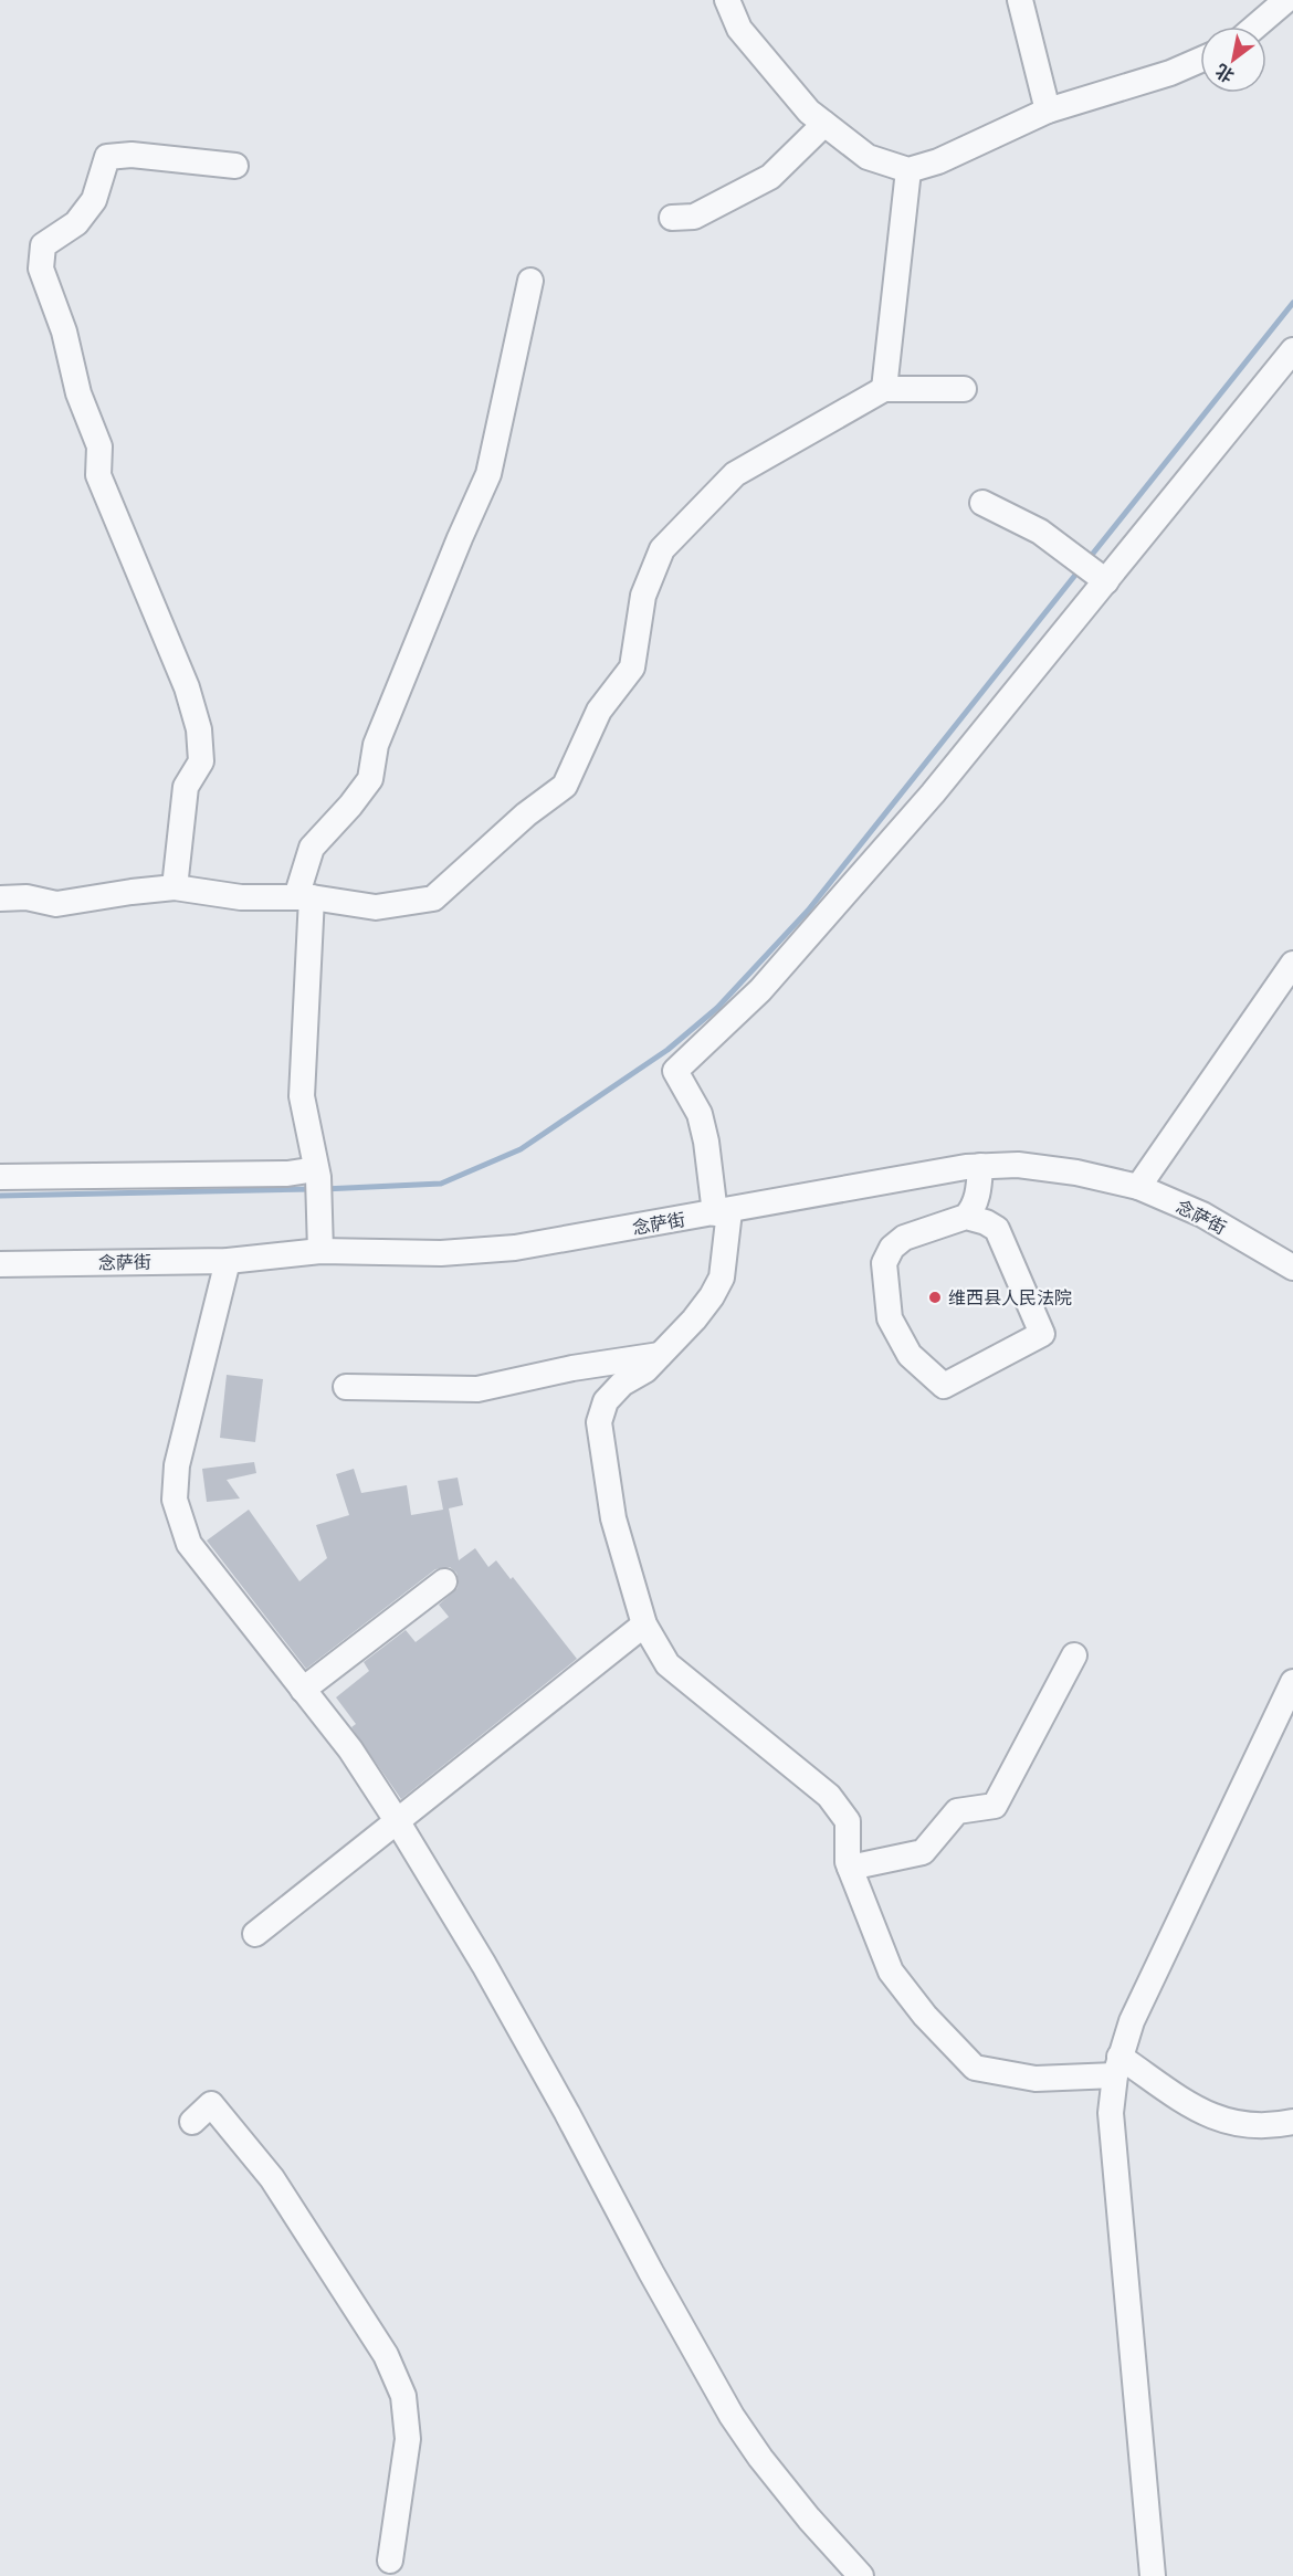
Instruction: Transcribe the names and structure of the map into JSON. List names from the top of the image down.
{
  "streets": {
    "street": ["念萨街"]
  },
  "places": ["维西县人民法院"],
  "north": "bottom left"
}
